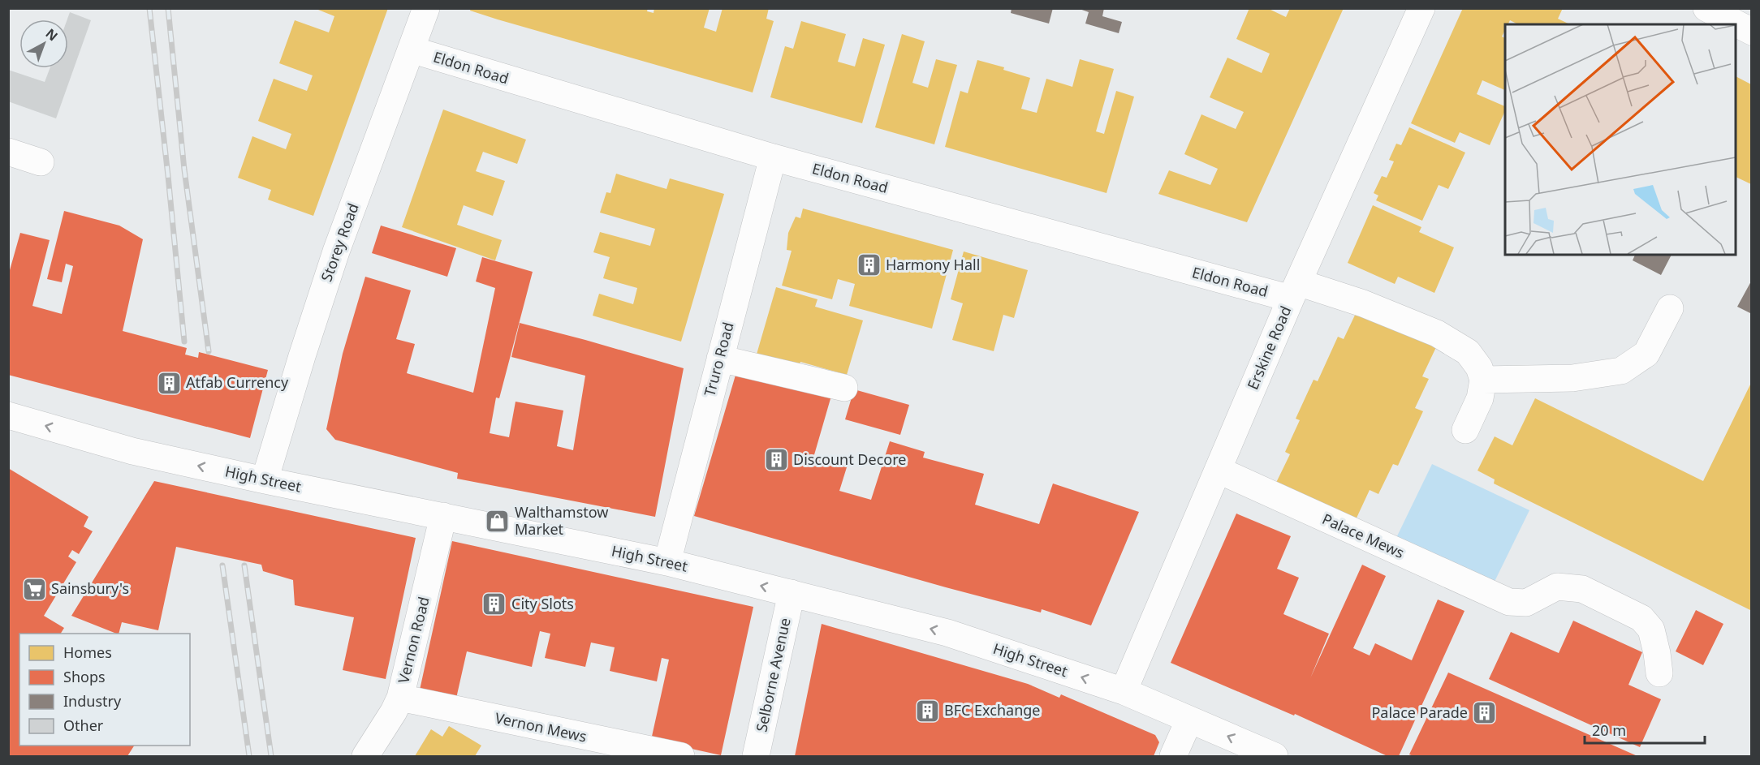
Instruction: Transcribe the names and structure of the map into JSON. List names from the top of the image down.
{
  "streets": {
    "street": [
      "Eldon Road",
      "Storey Road",
      "Erskine Road",
      "Truro Road",
      "High Street",
      "Palace Mews",
      "Vernon Road",
      "Selborne Avenue",
      "Vernon Mews"
    ]
  },
  "crossings": [
    ["Eldon Road", "Storey Road"],
    ["Eldon Road", "Erskine Road"],
    ["Eldon Road", "Truro Road"],
    ["Storey Road", "High Street"],
    ["Erskine Road", "High Street"],
    ["Erskine Road", "Palace Mews"],
    ["Truro Road", "High Street"],
    ["High Street", "Vernon Road"],
    ["High Street", "Selborne Avenue"],
    ["Vernon Road", "Vernon Mews"]
  ],
  "one_way": ["High Street"],
  "places": {
    "building": [
      "Harmony Hall",
      "Atfab Currency",
      "Discount Decore",
      "City Slots",
      "BFC Exchange",
      "Palace Parade"
    ],
    "shop": ["Walthamstow Market"],
    "supermarket": ["Sainsbury's"]
  },
  "legend": [
    "Homes",
    "Shops",
    "Industry",
    "Other"
  ],
  "scale_bar": "20 m",
  "north": "top right"
}
